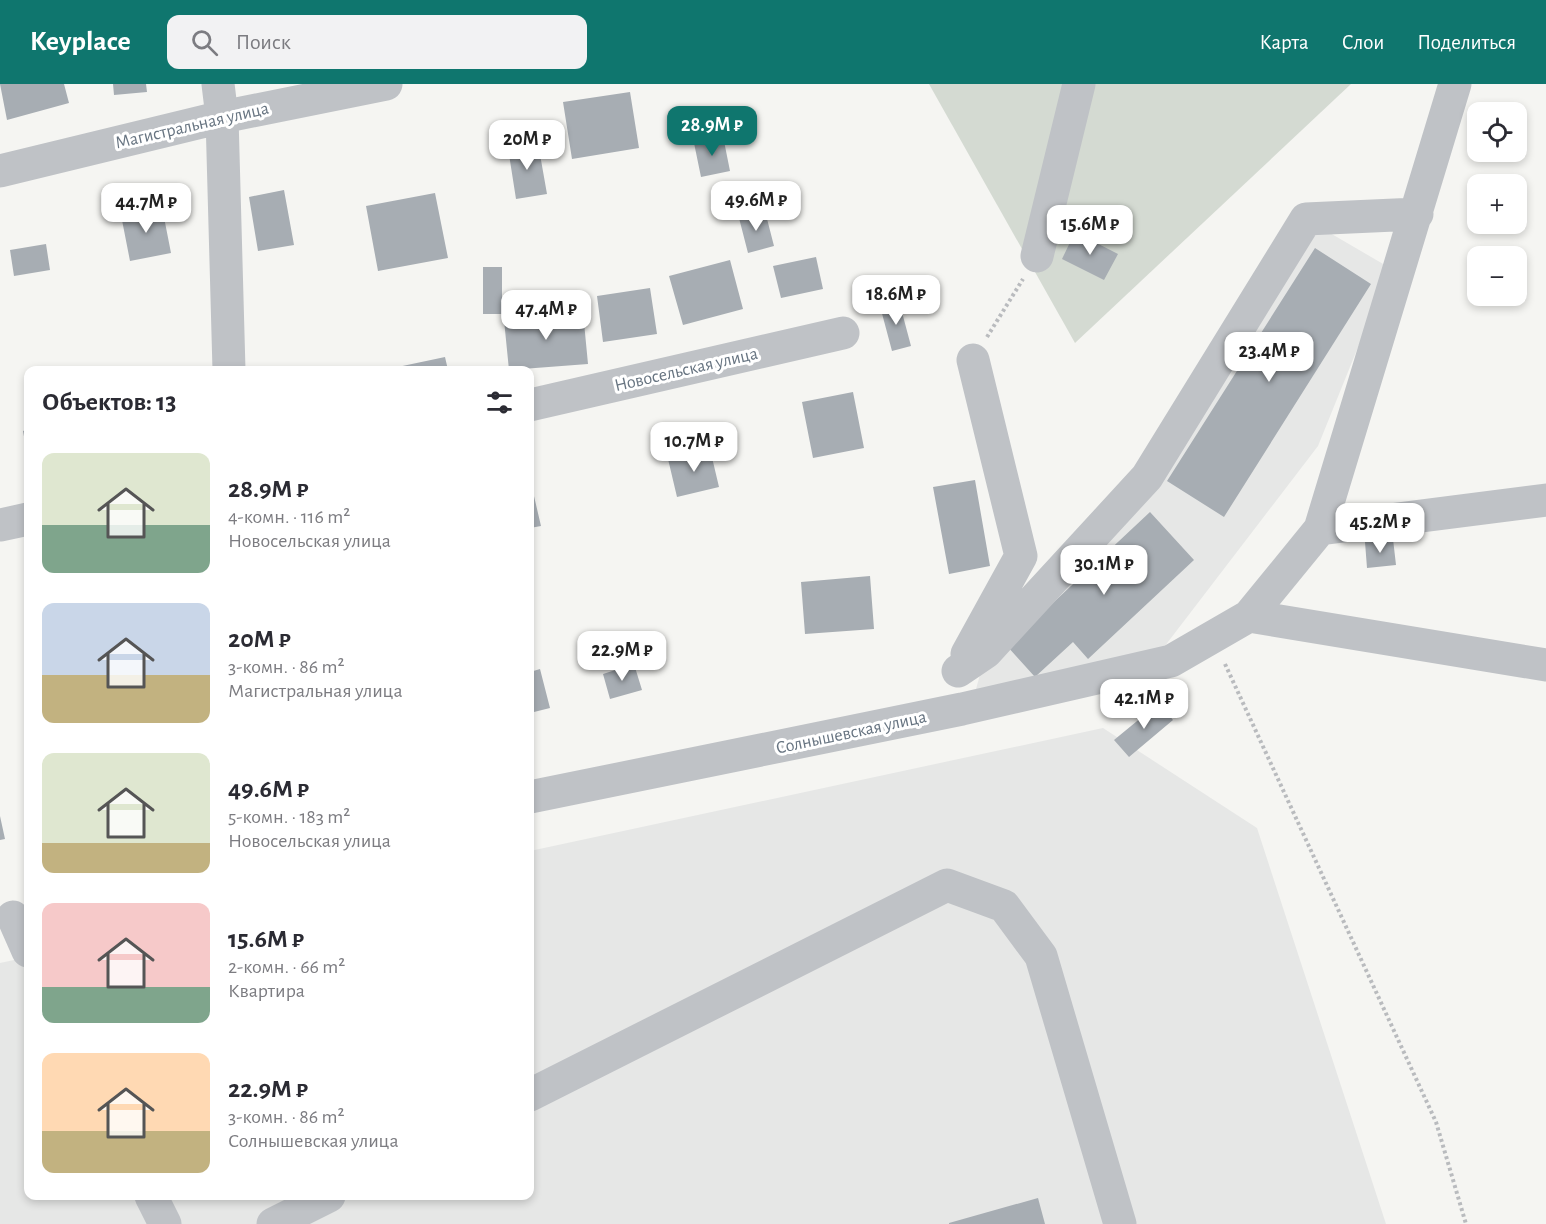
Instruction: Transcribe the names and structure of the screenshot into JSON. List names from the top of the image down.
{
  "streets": {
    "street": ["Магистральная улица", "Новосельская улица", "Солнышевская улица"]
  },
  "page": {
    "header": "Keyplace",
    "search": "Поиск",
    "nav": ["Карта", "Слои", "Поделиться"],
    "map_buttons": ["+", "−"],
    "price": [
      "28.9M ₽",
      "20M ₽",
      "49.6M ₽",
      "44.7M ₽",
      "15.6M ₽",
      "18.6M ₽",
      "47.4M ₽",
      "23.4M ₽",
      "10.7M ₽",
      "45.2M ₽",
      "30.1M ₽",
      "22.9M ₽",
      "42.1M ₽"
    ],
    "heading": "Объектов: 13",
    "list": [
      {
        "name": "28.9M ₽",
        "note": "4-комн. · 116 m² · Новосельская улица"
      },
      {
        "name": "20M ₽",
        "note": "3-комн. · 86 m² · Магистральная улица"
      },
      {
        "name": "49.6M ₽",
        "note": "5-комн. · 183 m² · Новосельская улица"
      },
      {
        "name": "15.6M ₽",
        "note": "2-комн. · 66 m² · Квартира"
      },
      {
        "name": "22.9M ₽",
        "note": "3-комн. · 86 m² · Солнышевская улица"
      }
    ]
  }
}
